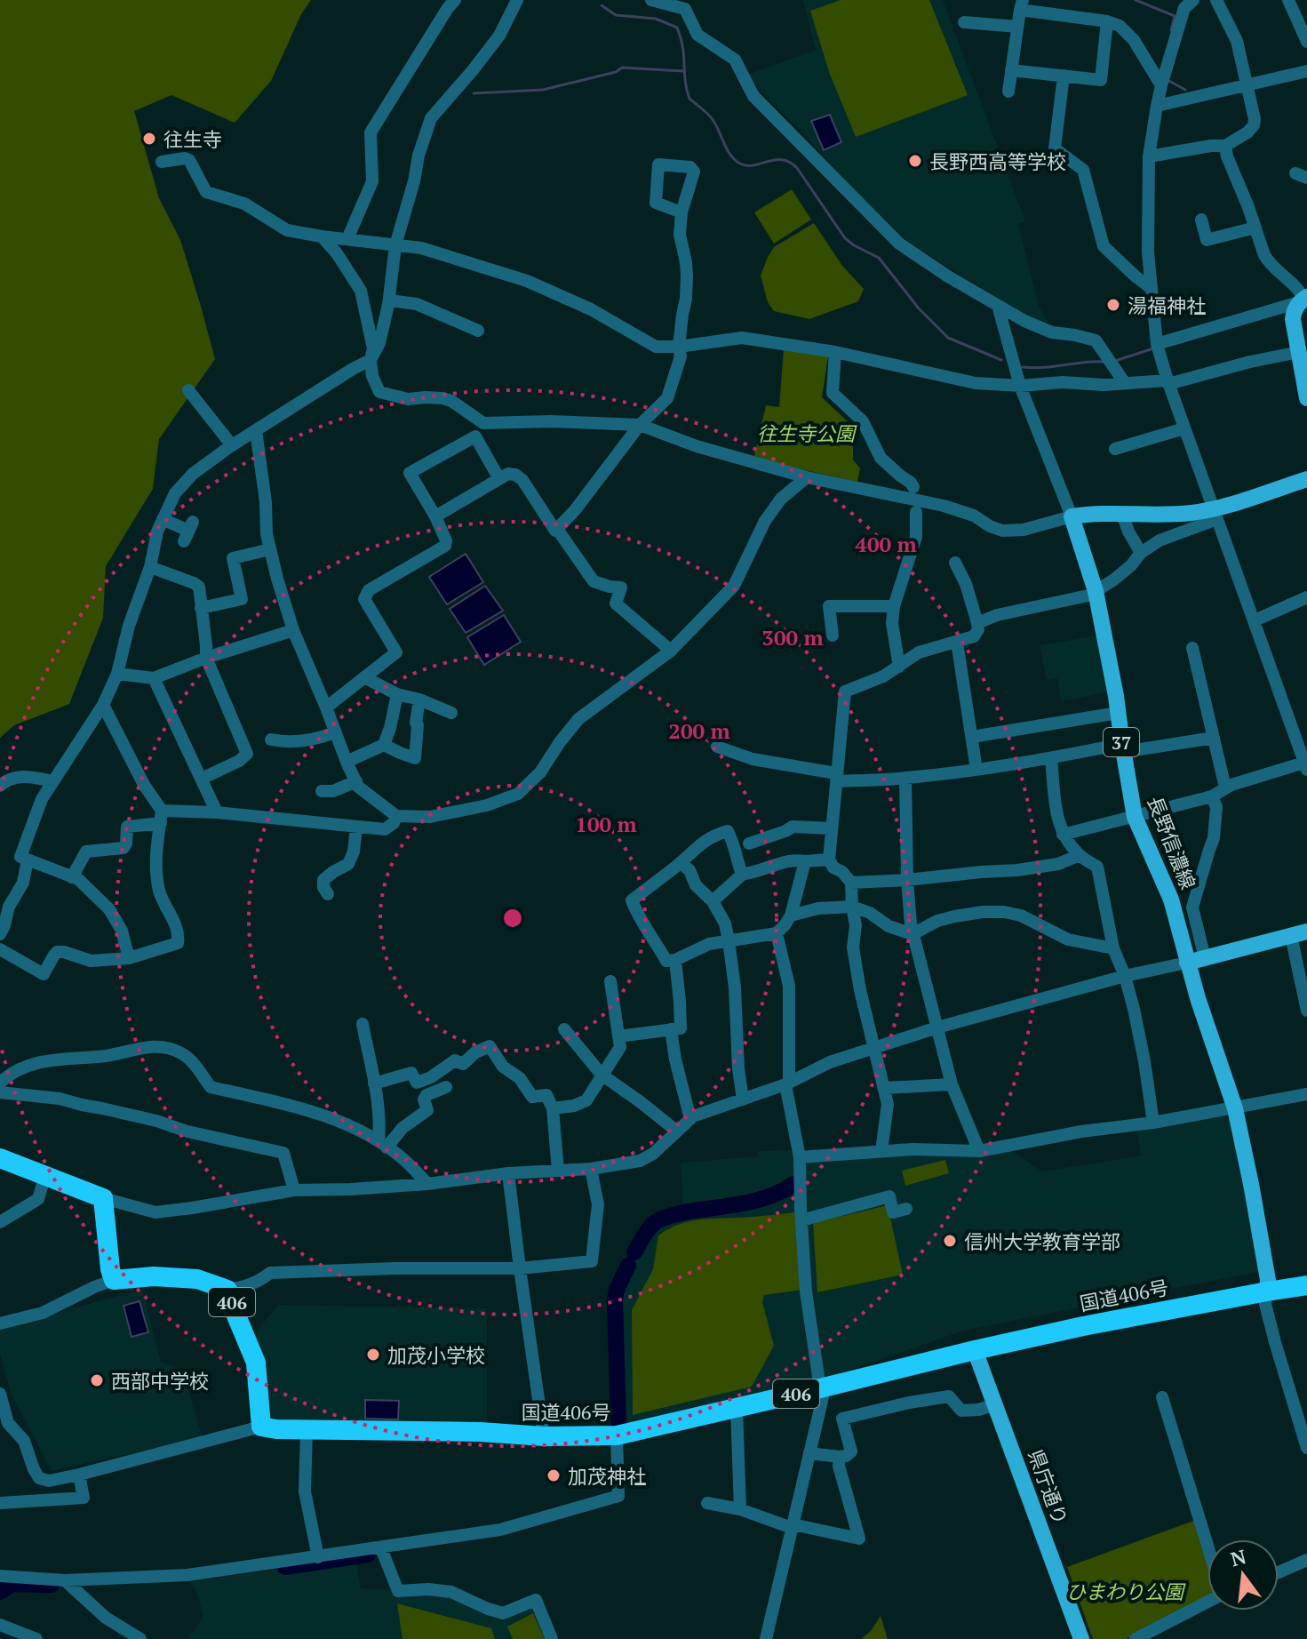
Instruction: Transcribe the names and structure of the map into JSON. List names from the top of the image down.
{
  "streets": {
    "highway": ["国道406号", "406"],
    "main road": ["37", "長野信濃線", "県庁通り"]
  },
  "crossings": [
    ["長野信濃線", "国道406号"],
    ["国道406号", "406"],
    ["国道406号", "県庁通り"]
  ],
  "parks": ["往生寺公園", "ひまわり公園"],
  "places": [
    "往生寺",
    "長野西高等学校",
    "湯福神社",
    "信州大学教育学部",
    "加茂小学校",
    "西部中学校",
    "加茂神社"
  ],
  "north": "top",
  "rings": [
    "400 m",
    "300 m",
    "200 m",
    "100 m"
  ]
}
